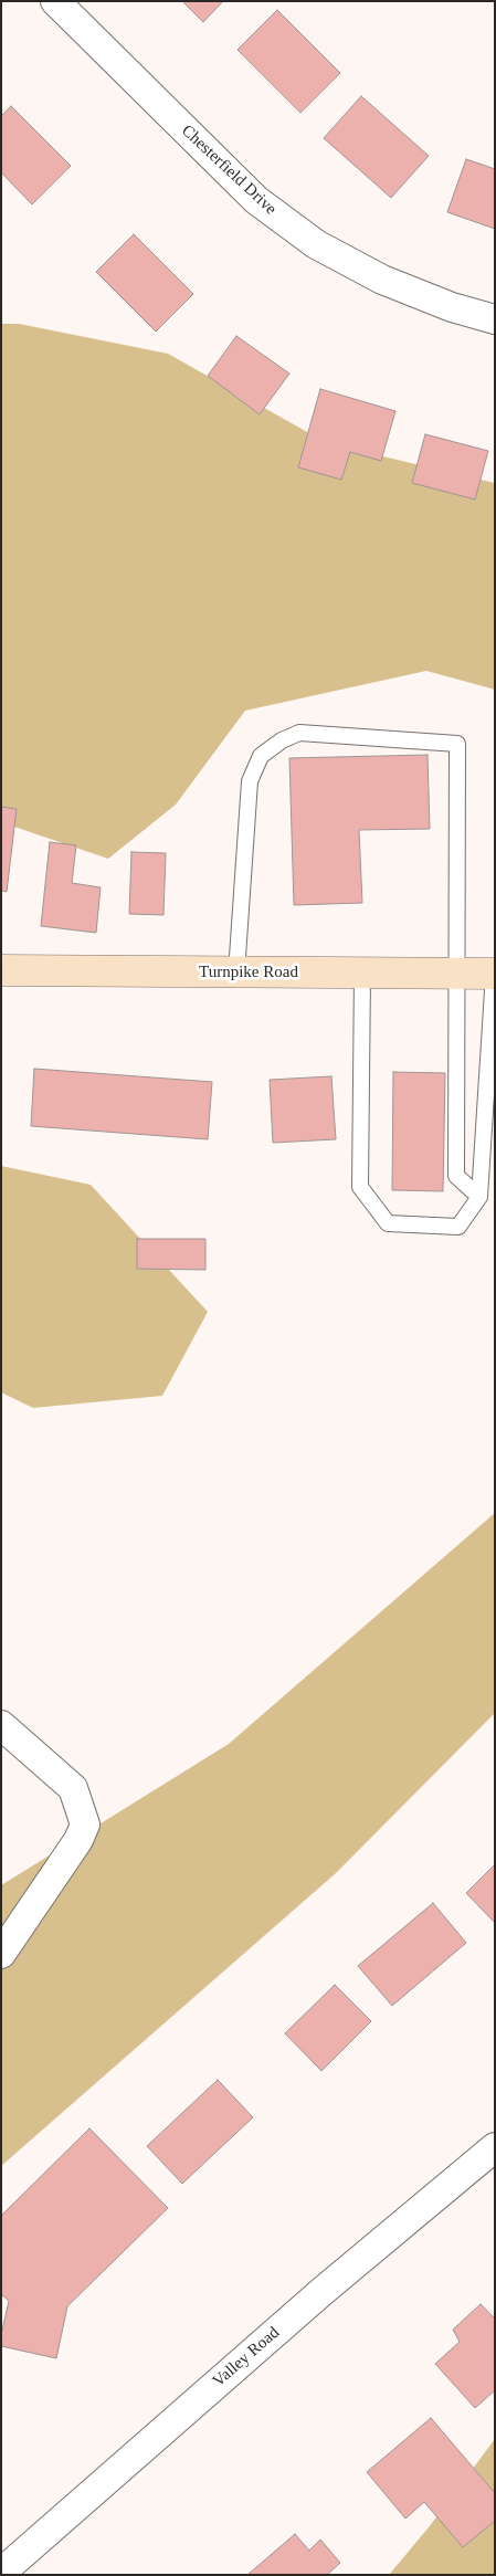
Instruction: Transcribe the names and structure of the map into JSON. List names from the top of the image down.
{
  "streets": {
    "street": ["Chesterfield Drive", "Turnpike Road", "Valley Road"]
  }
}
